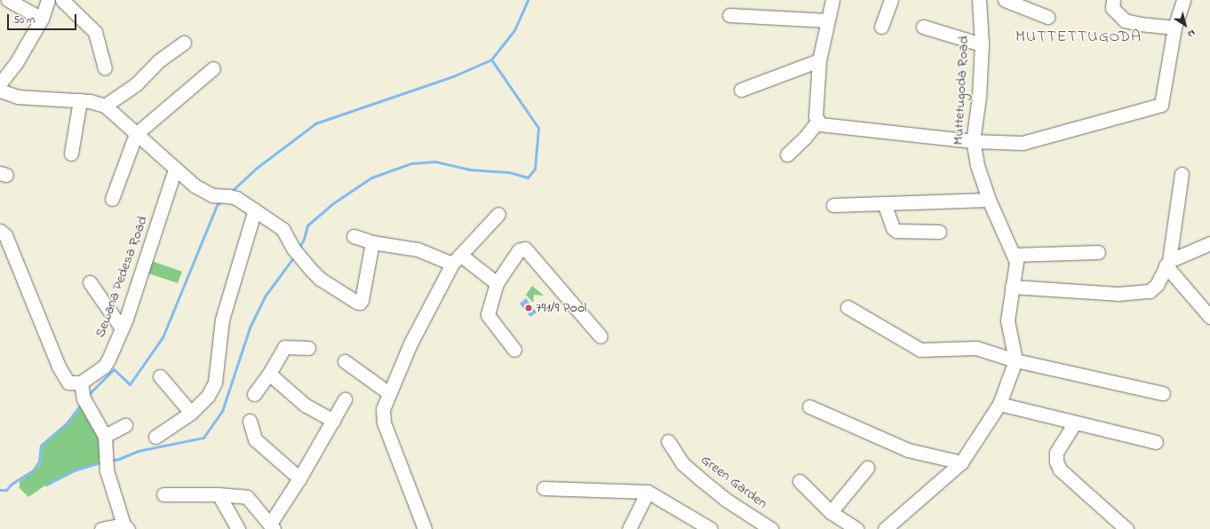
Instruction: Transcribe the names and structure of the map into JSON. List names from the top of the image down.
{
  "streets": {
    "street": ["Muttetugoda Road", "Sewana Pedesa Road", "Green Garden"]
  },
  "districts": ["MUTTETTUGODA"],
  "places": ["791/9 Pool"],
  "scale_bar": "50 m",
  "north": "bottom right"
}
